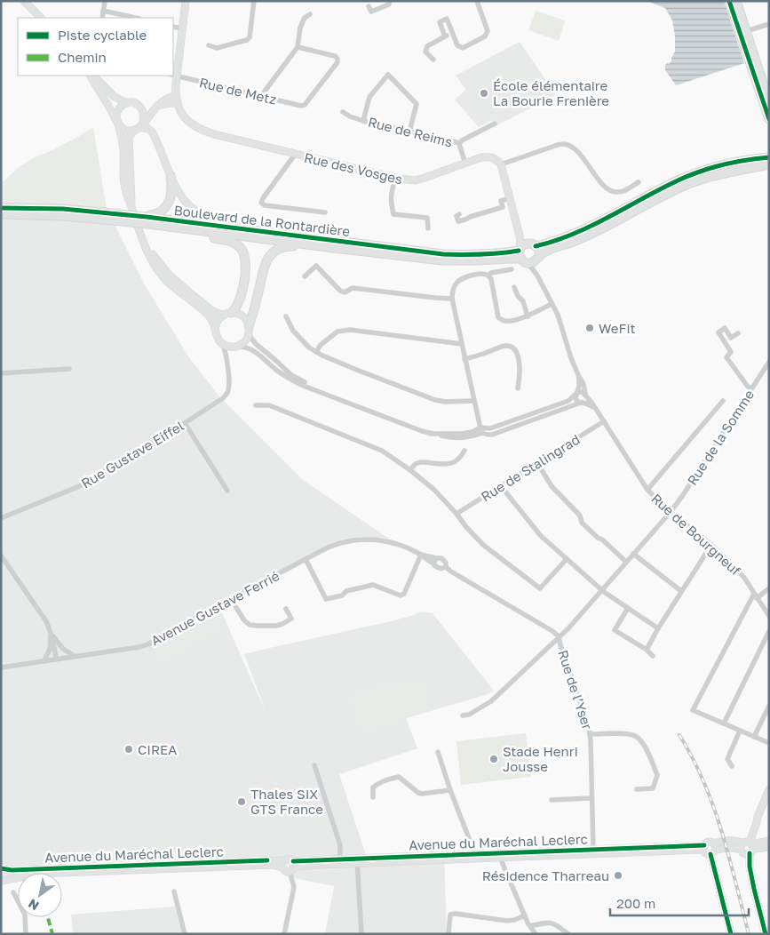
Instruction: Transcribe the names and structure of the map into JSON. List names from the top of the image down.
{
  "streets": {
    "main road": ["Boulevard de la Rontardière"],
    "street": [
      "Rue de Metz",
      "Rue de Reims",
      "Rue des Vosges",
      "Rue de la Somme",
      "Rue Gustave Eiffel",
      "Rue de Stalingrad",
      "Rue de Bourgneuf",
      "Avenue Gustave Ferrié",
      "Rue de l’Yser",
      "Avenue du Maréchal Leclerc"
    ]
  },
  "crossings": [
    ["Rue de Reims", "Rue des Vosges"],
    ["Boulevard de la Rontardière", "Rue de Bourgneuf"],
    ["Rue de la Somme", "Rue de Bourgneuf"],
    ["Rue de la Somme", "Rue de l’Yser"],
    ["Rue de Stalingrad", "Rue de Bourgneuf"],
    ["Rue de Bourgneuf", "Rue de l’Yser"],
    ["Rue de l’Yser", "Avenue du Maréchal Leclerc"]
  ],
  "places": [
    "École élémentaire La Bourie Frenière",
    "WeFit",
    "CIREA",
    "Stade Henri Jousse",
    "Thales SIX GTS France",
    "Résidence Tharreau"
  ],
  "legend": ["Piste cyclable", "Chemin"],
  "scale_bar": "200 m",
  "north": "bottom left"
}
